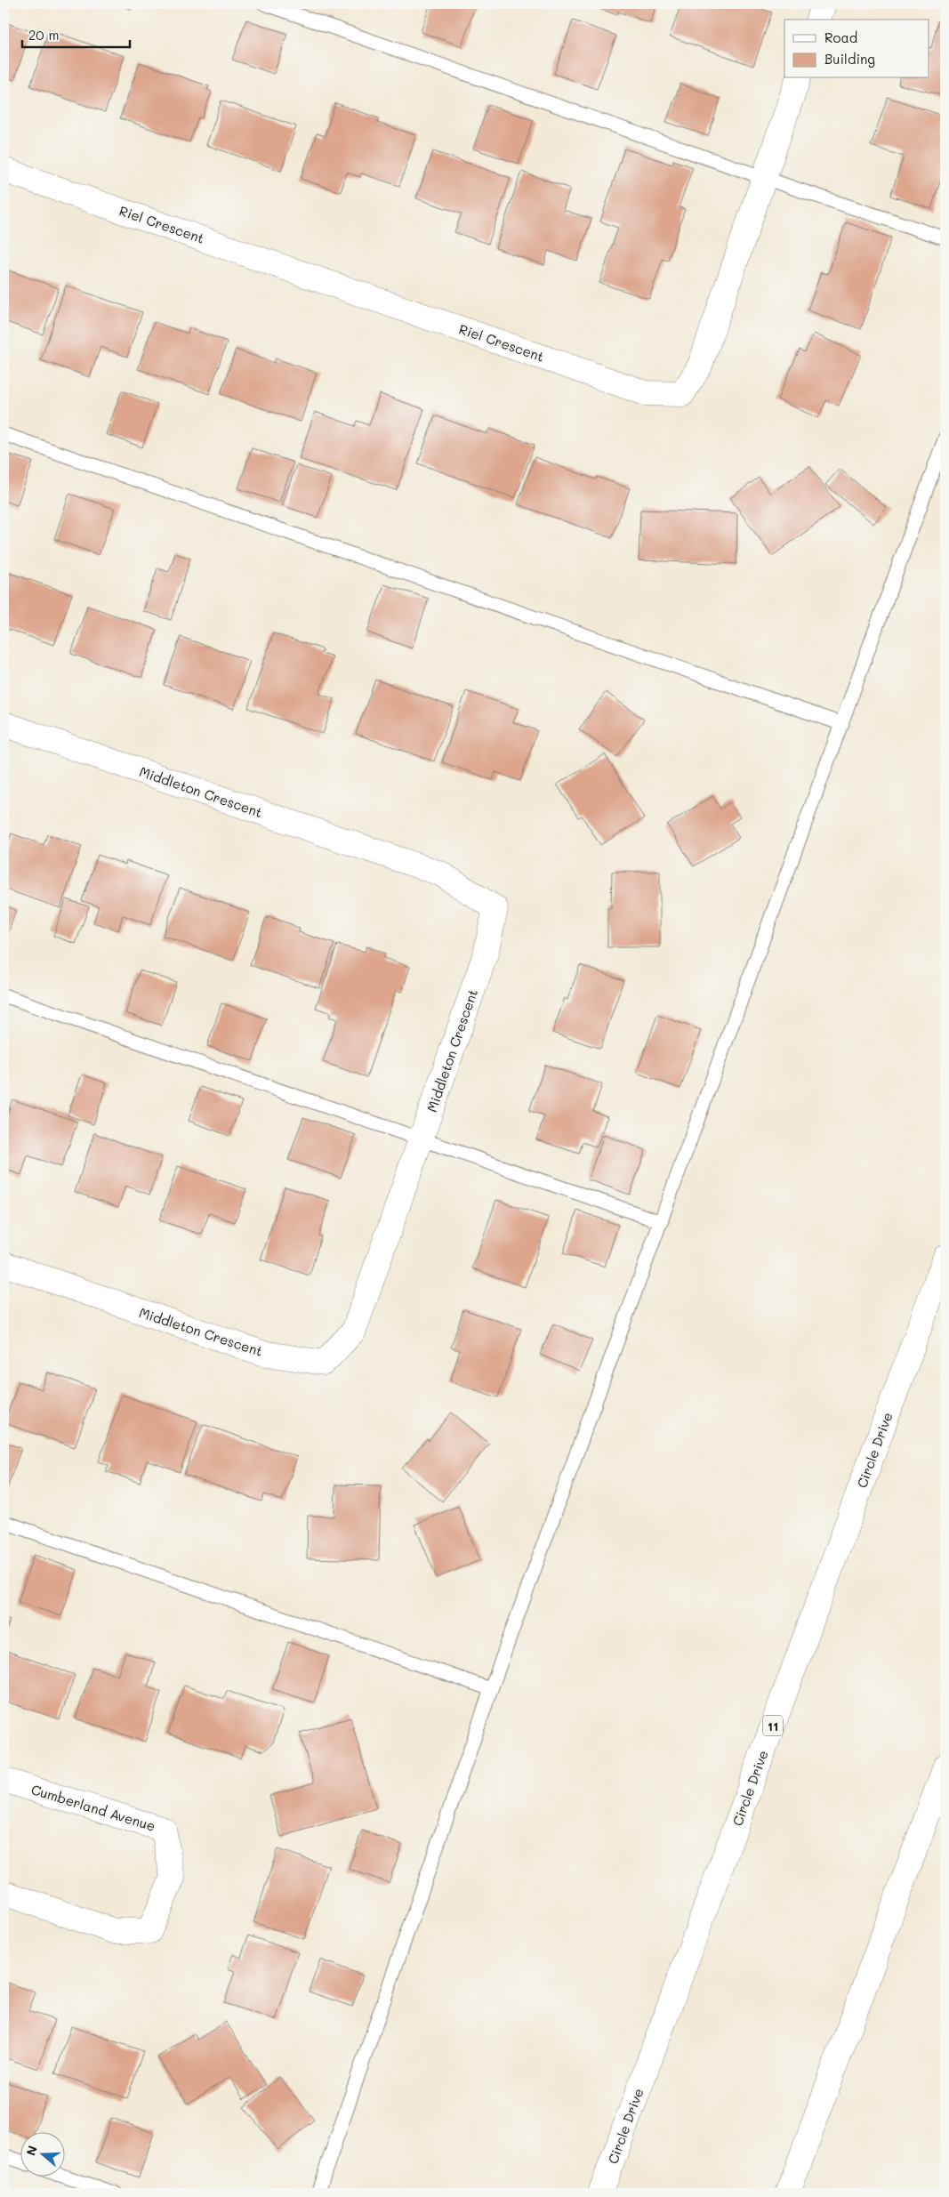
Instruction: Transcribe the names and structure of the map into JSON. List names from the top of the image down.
{
  "streets": {
    "main road": [
      "Riel Crescent",
      "Middleton Crescent",
      "Circle Drive",
      "11",
      "Cumberland Avenue"
    ]
  },
  "legend": ["Road", "Building"],
  "scale_bar": "20 m",
  "north": "left"
}
